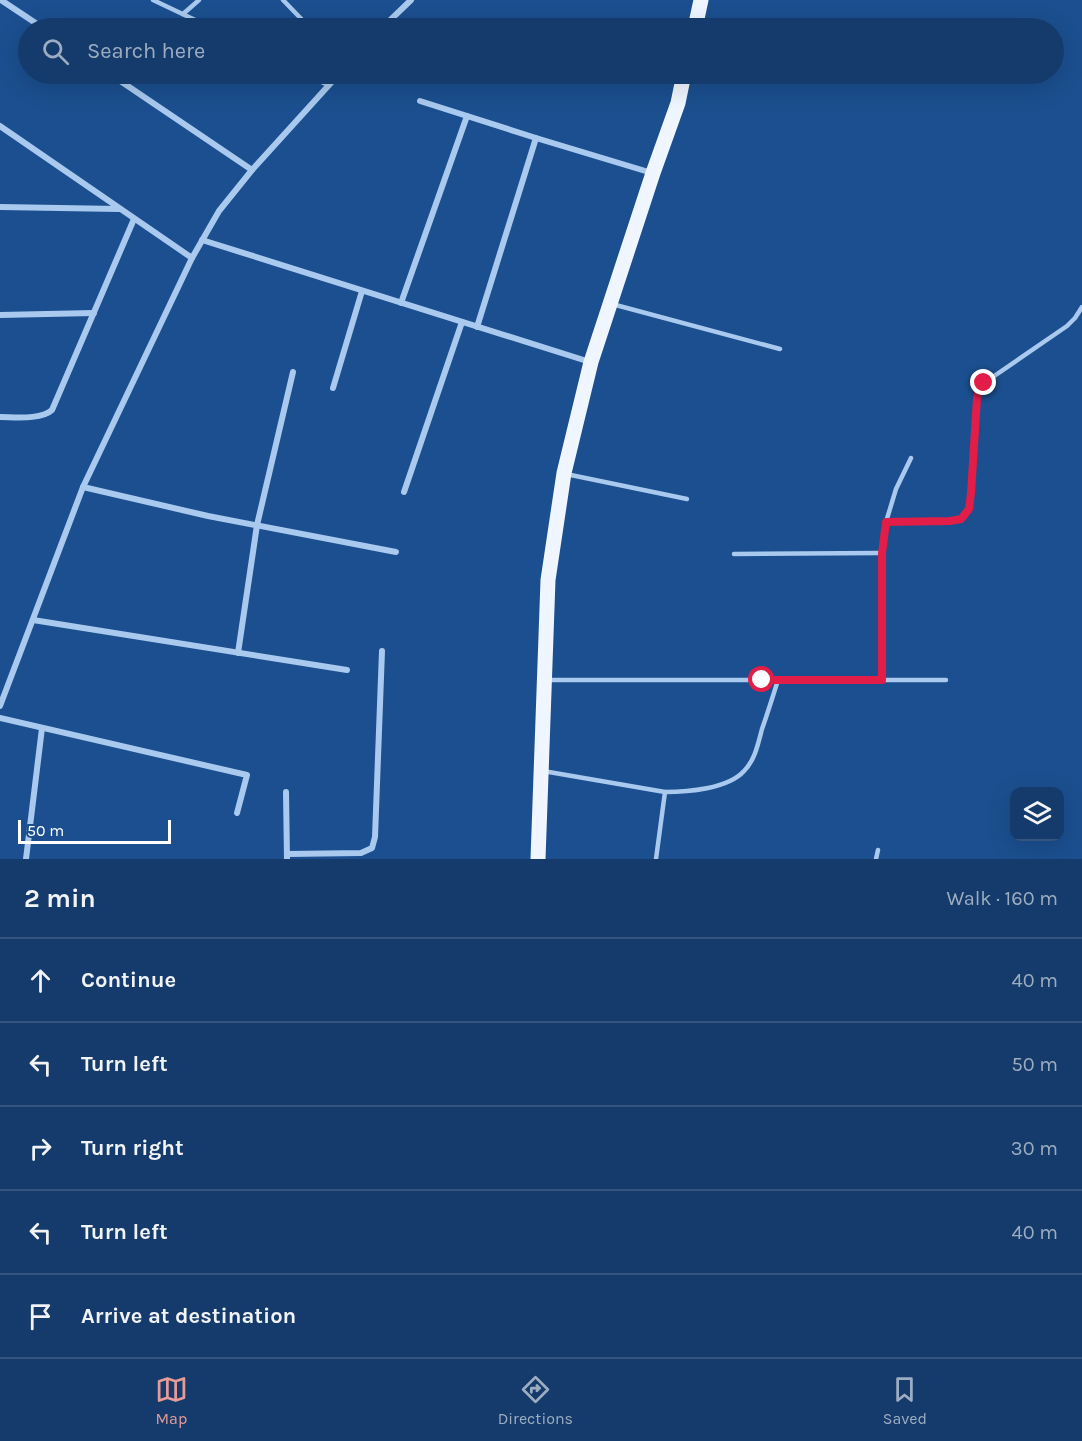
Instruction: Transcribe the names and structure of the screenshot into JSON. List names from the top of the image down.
{
  "scale_bar": "50 m",
  "page": {
    "search": "Search here",
    "scale": "50 m",
    "heading": ["2 min", "Walk · 160 m"],
    "list": [
      ["Continue", "40 m"],
      ["Turn left", "50 m"],
      ["Turn right", "30 m"],
      ["Turn left", "40 m"],
      "Arrive at destination"
    ],
    "nav": ["Map", "Directions", "Saved"]
  }
}
